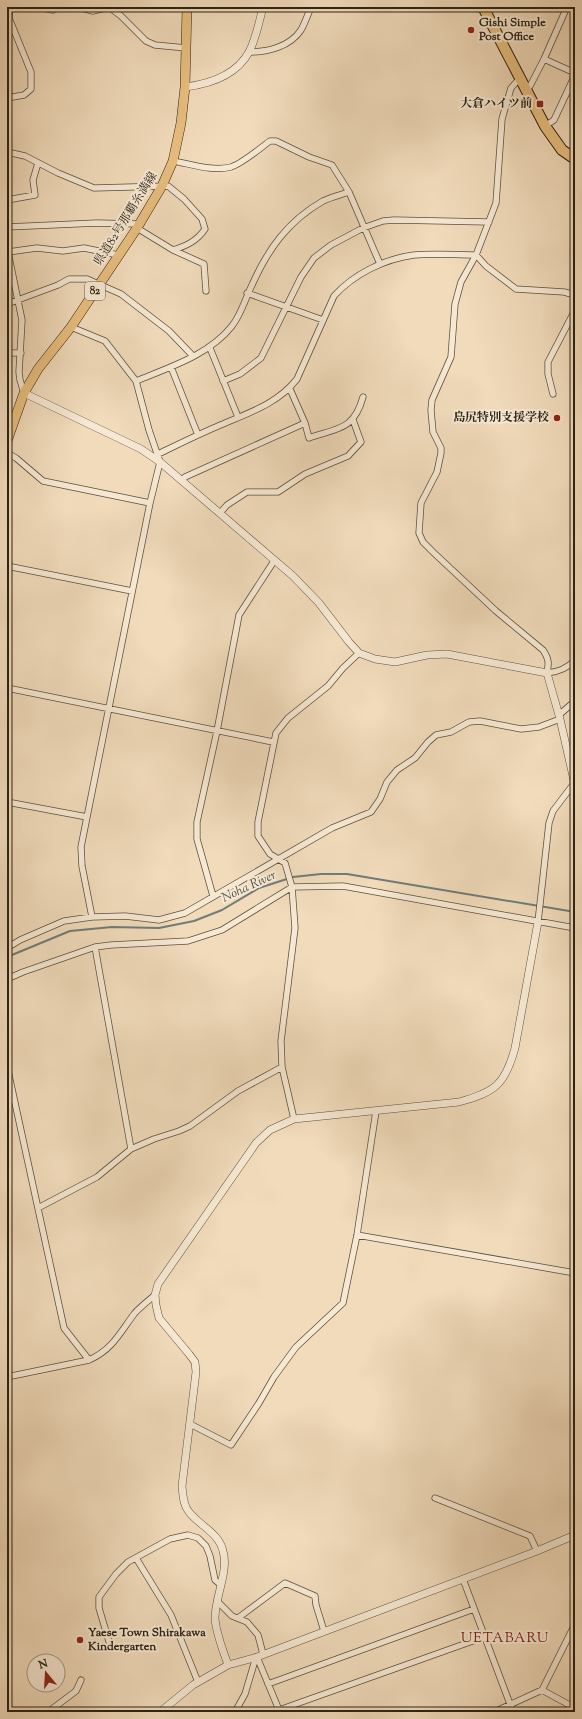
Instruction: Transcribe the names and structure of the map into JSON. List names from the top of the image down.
{
  "streets": {
    "main road": ["県道82号那覇糸満線", "82"]
  },
  "districts": ["UETABARU"],
  "water": ["Noha River"],
  "places": {
    "other": ["Gishi Simple Post Office", "島尻特別支援学校", "Yaese Town Shirakawa Kindergarten"],
    "transit": ["大倉ハイツ前"]
  },
  "north": "top"
}
